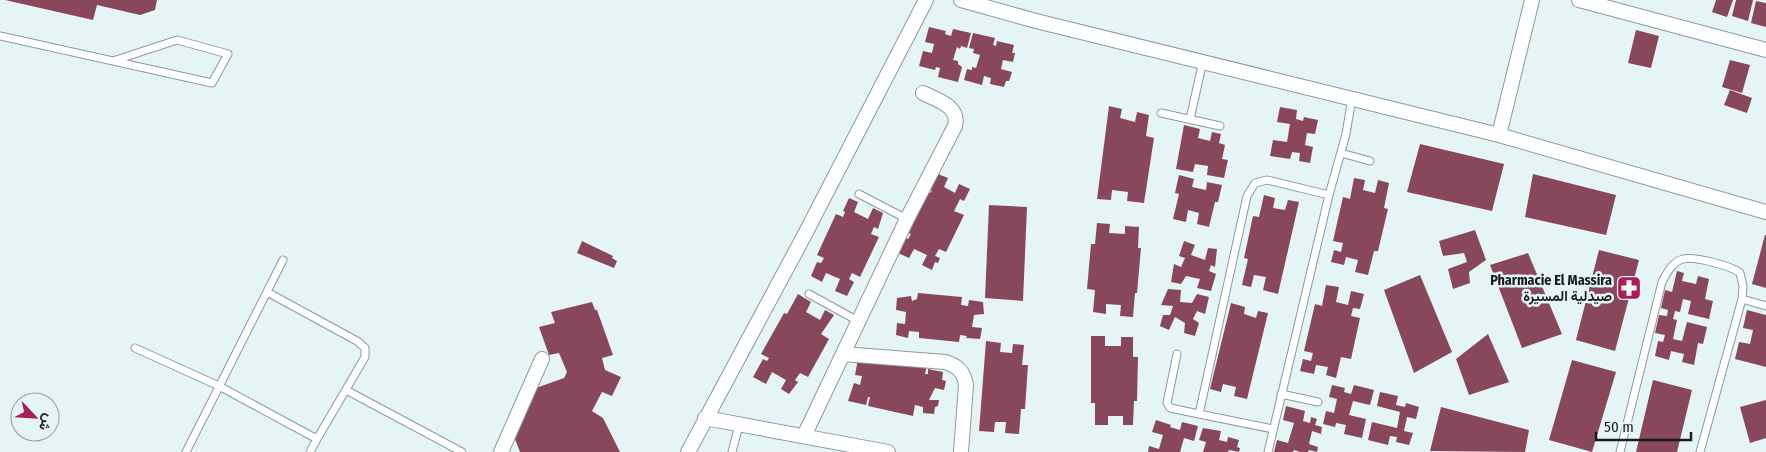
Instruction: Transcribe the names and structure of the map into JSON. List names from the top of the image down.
{
  "places": {
    "pharmacy": ["Pharmacie El Massira صيدلية المسيرة"]
  },
  "scale_bar": "50 m",
  "north": "bottom right"
}
